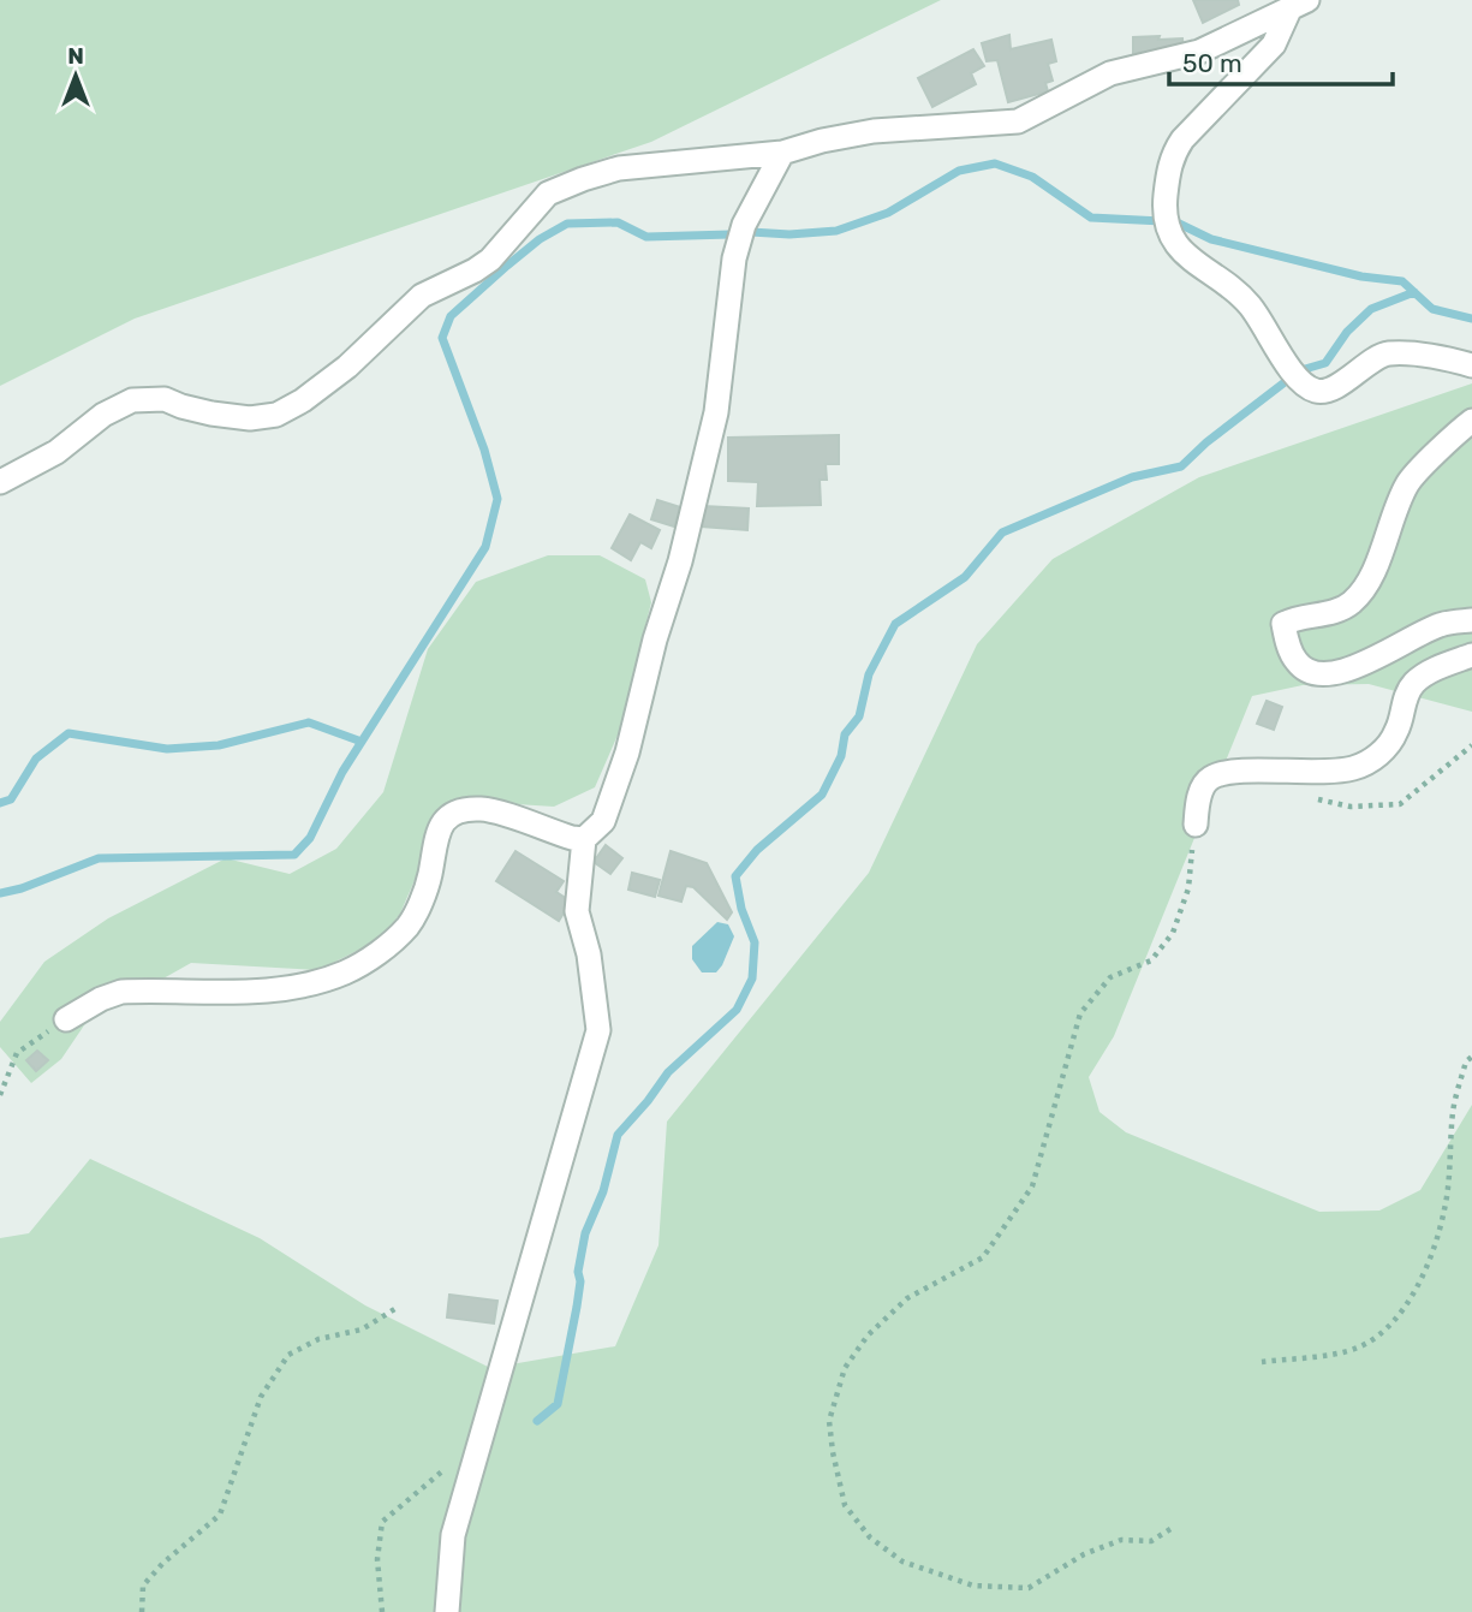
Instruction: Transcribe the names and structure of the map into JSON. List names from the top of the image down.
{
  "scale_bar": "50 m",
  "north": "top"
}
